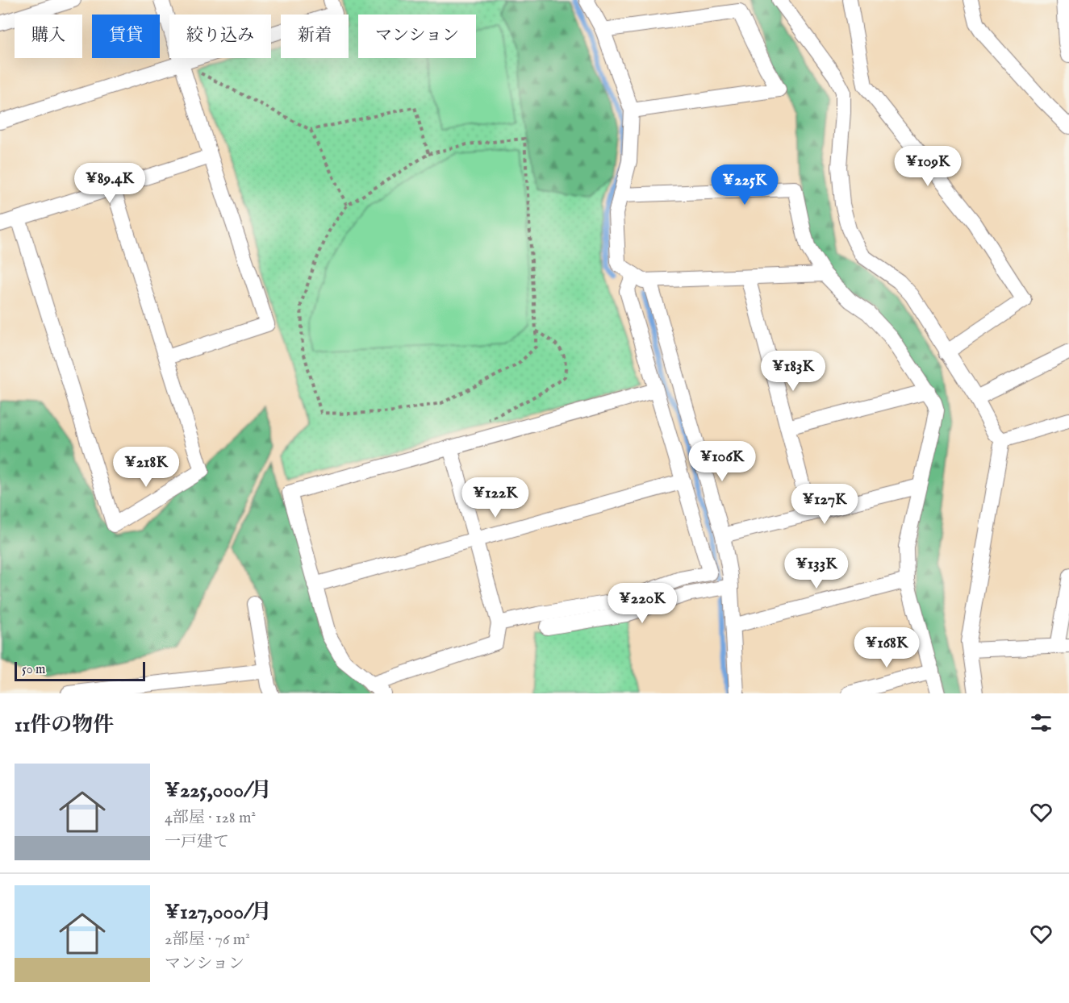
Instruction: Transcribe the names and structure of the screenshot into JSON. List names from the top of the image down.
{
  "scale_bar": "50 m",
  "page": {
    "chip": [
      "購入",
      "賃貸",
      "絞り込み",
      "新着",
      "マンション"
    ],
    "price": [
      "¥109K",
      "¥89.4K",
      "¥225K",
      "¥183K",
      "¥106K",
      "¥218K",
      "¥122K",
      "¥127K",
      "¥133K",
      "¥220K",
      "¥168K"
    ],
    "scale": "50 m",
    "heading": "11件の物件",
    "list": [
      {
        "name": "¥225,000/月",
        "note": "4部屋 · 128 m² · 一戸建て"
      },
      {
        "name": "¥127,000/月",
        "note": "2部屋 · 76 m² · マンション"
      }
    ]
  }
}
